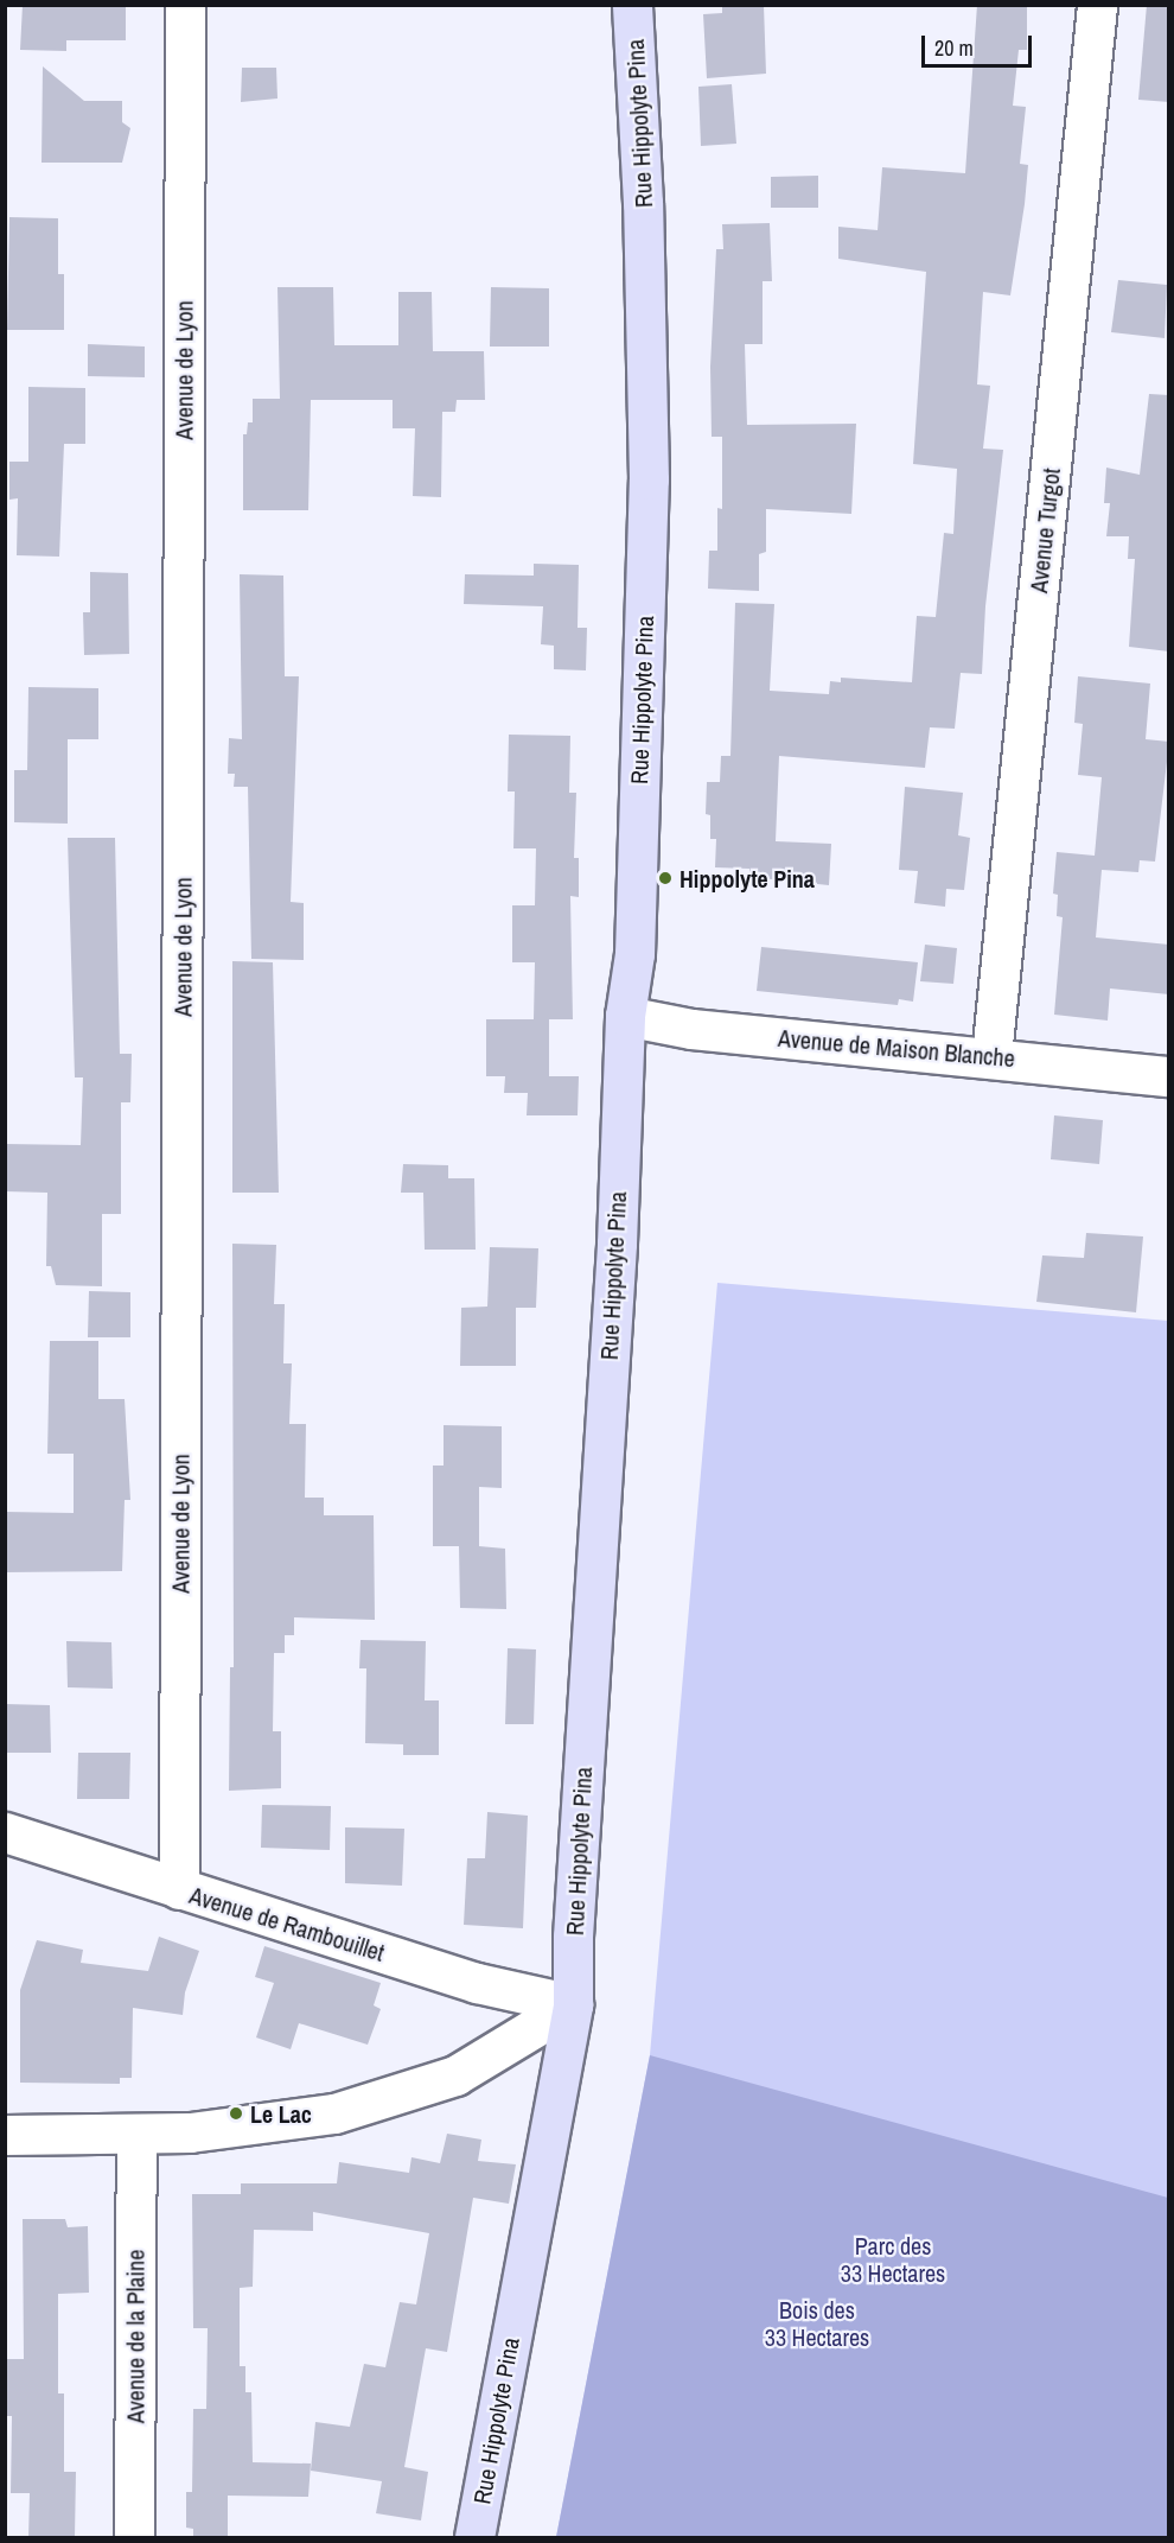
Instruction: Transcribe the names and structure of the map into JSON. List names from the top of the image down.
{
  "streets": {
    "main road": ["Rue Hippolyte Pina"],
    "street": [
      "Avenue de Lyon",
      "Avenue Turgot",
      "Avenue de Maison Blanche",
      "Avenue de Rambouillet",
      "Avenue de la Plaine"
    ]
  },
  "crossings": [
    ["Rue Hippolyte Pina", "Avenue de Maison Blanche"],
    ["Rue Hippolyte Pina", "Avenue de Rambouillet"],
    ["Avenue de Lyon", "Avenue de Rambouillet"],
    ["Avenue Turgot", "Avenue de Maison Blanche"]
  ],
  "parks": ["Parc des 33 Hectares", "Bois des 33 Hectares"],
  "places": ["Hippolyte Pina", "Le Lac"],
  "scale_bar": "20 m"
}
